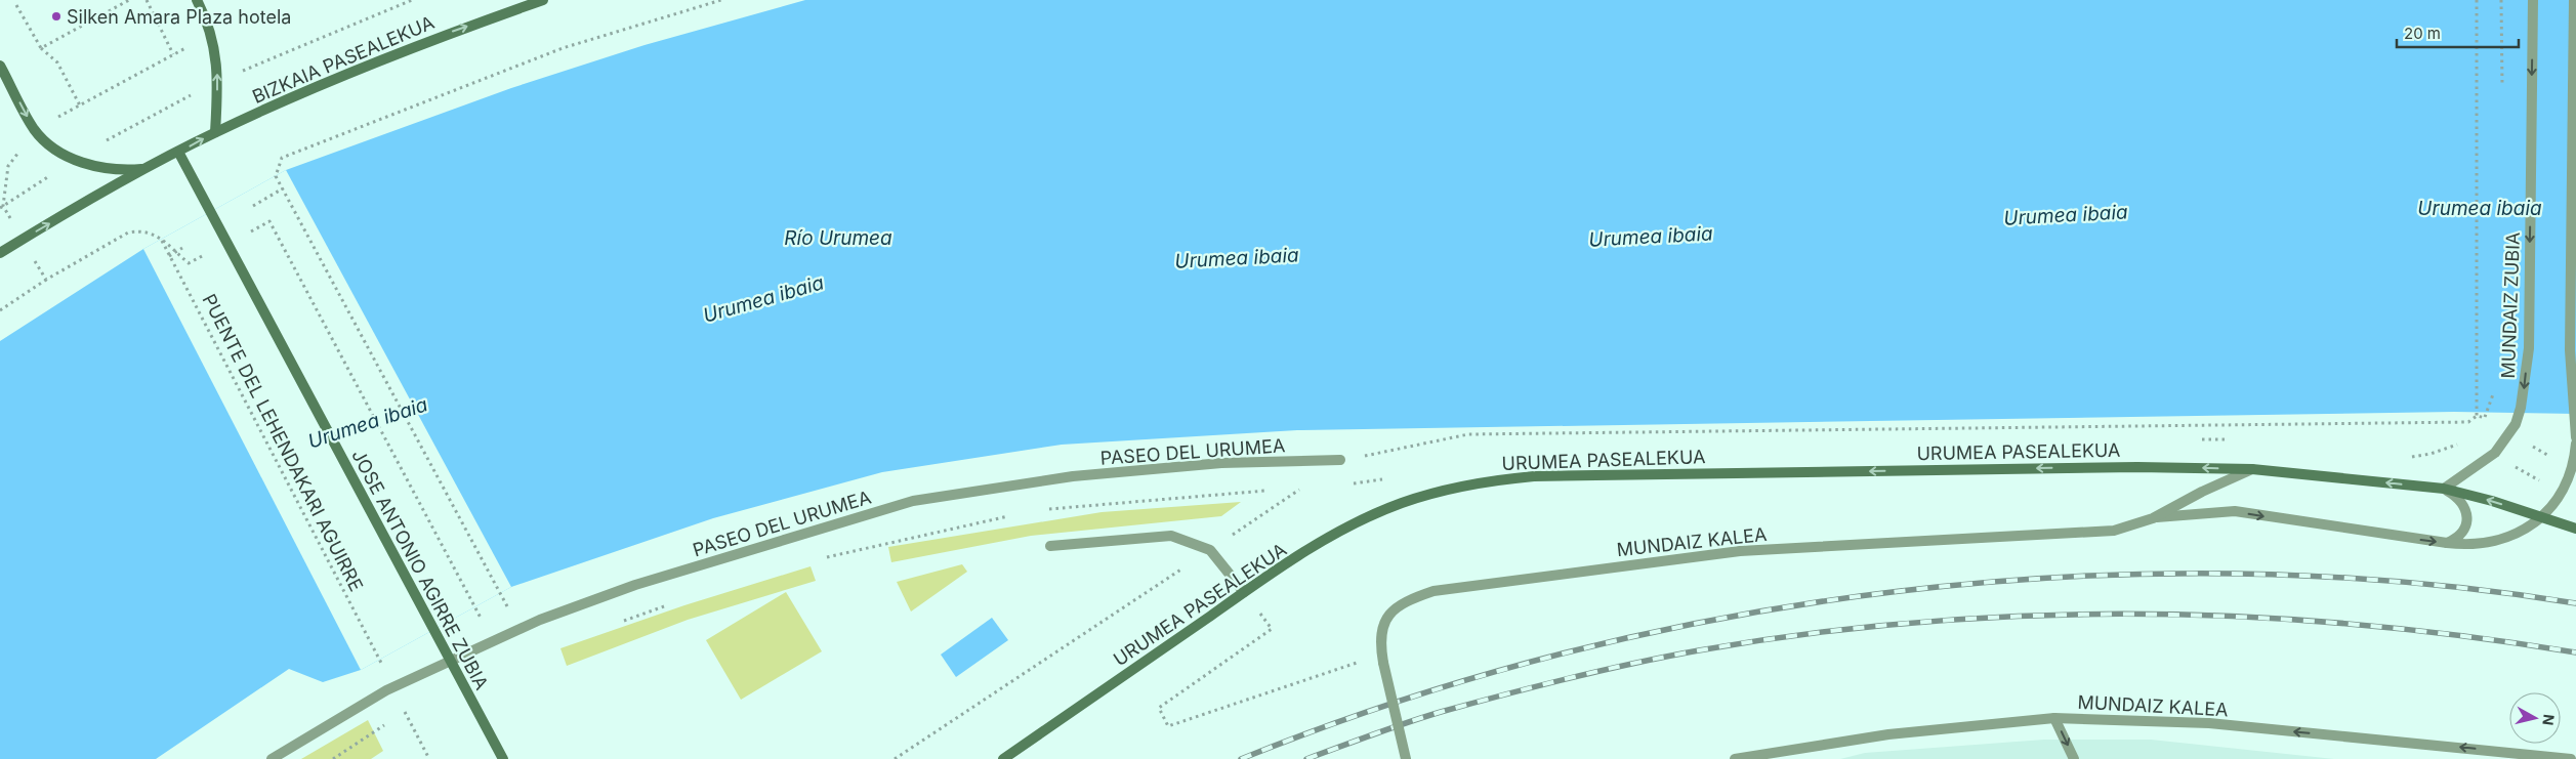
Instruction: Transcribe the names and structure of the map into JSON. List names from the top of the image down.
{
  "streets": {
    "main road": ["BIZKAIA PASEALEKUA", "URUMEA PASEALEKUA", "JOSE ANTONIO AGIRRE ZUBIA"],
    "street": ["MUNDAIZ ZUBIA", "PASEO DEL URUMEA", "MUNDAIZ KALEA"],
    "path": ["PUENTE DEL LEHENDAKARI AGUIRRE"]
  },
  "crossings": [
    ["BIZKAIA PASEALEKUA", "JOSE ANTONIO AGIRRE ZUBIA"],
    ["PASEO DEL URUMEA", "JOSE ANTONIO AGIRRE ZUBIA"],
    ["URUMEA PASEALEKUA", "MUNDAIZ KALEA"]
  ],
  "one_way": ["BIZKAIA PASEALEKUA", "URUMEA PASEALEKUA"],
  "water": ["Urumea ibaia", "Río Urumea"],
  "places": ["Silken Amara Plaza hotela"],
  "scale_bar": "20 m",
  "north": "right"
}
